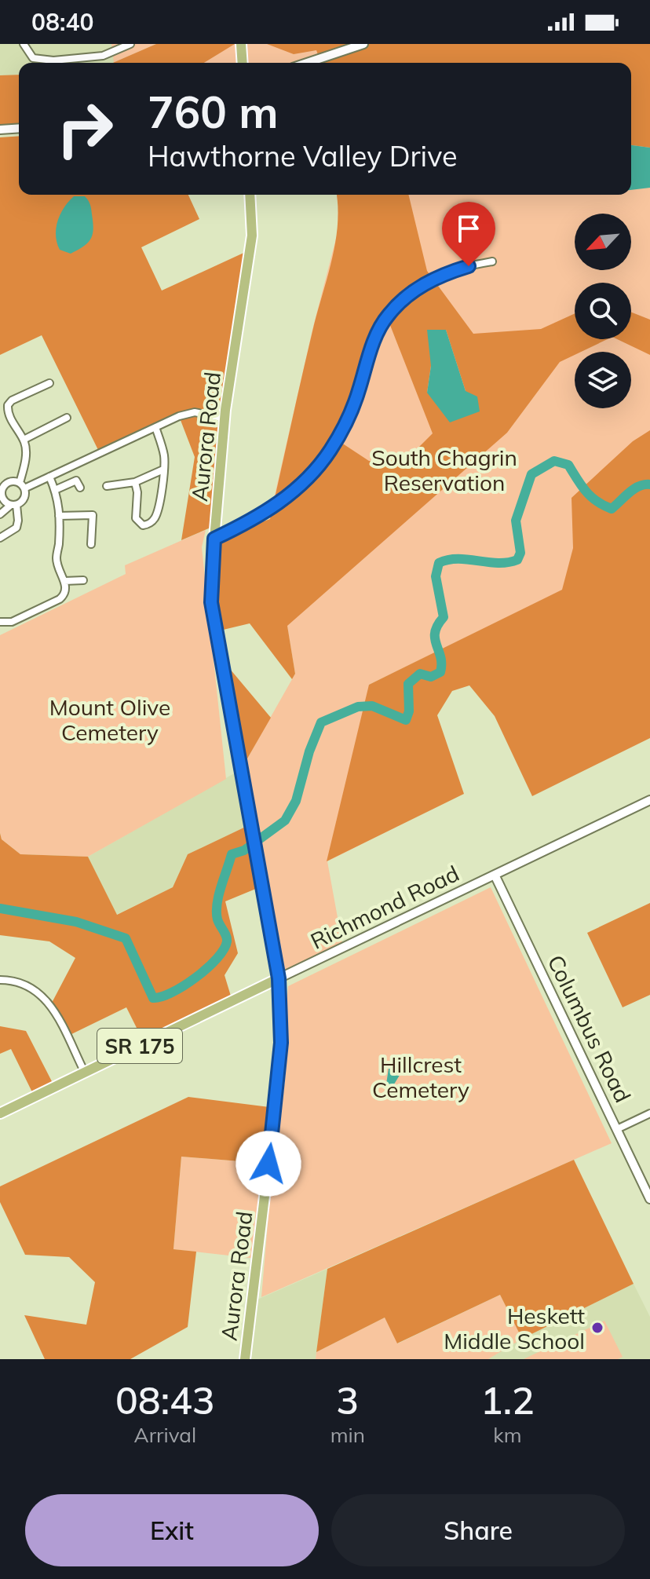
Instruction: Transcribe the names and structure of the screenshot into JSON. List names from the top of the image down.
{
  "streets": {
    "main road": ["Aurora Road", "Richmond Road", "SR 175"],
    "street": ["Columbus Road"]
  },
  "crossings": [
    ["Aurora Road", "Richmond Road"],
    ["Richmond Road", "Columbus Road"]
  ],
  "parks": ["South Chagrin Reservation", "Mount Olive Cemetery", "Hillcrest Cemetery"],
  "places": ["Heskett Middle School"],
  "north": "bottom left",
  "page": {
    "status": "08:40",
    "turn": ["760 m", "Hawthorne Valley Drive"],
    "eta": [
      "08:43",
      "Arrival",
      "3",
      "min",
      "1.2",
      "km"
    ],
    "buttons": ["Exit", "Share"]
  }
}
